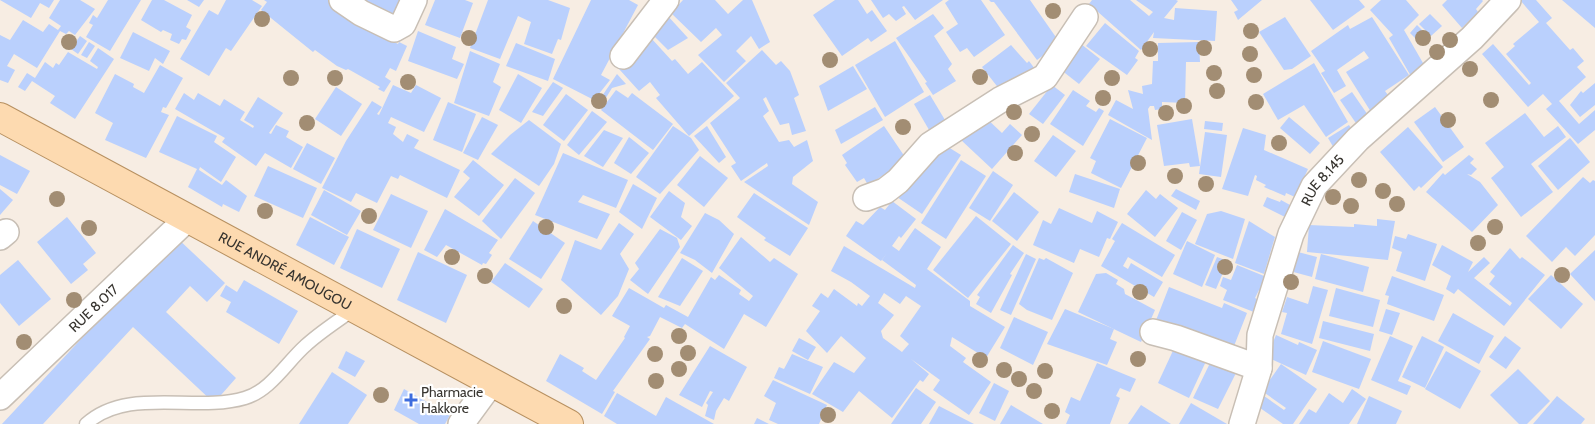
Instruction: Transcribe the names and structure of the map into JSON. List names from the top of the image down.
{
  "streets": {
    "main road": ["RUE ANDRÉ AMOUGOU"],
    "street": ["RUE 8.145", "RUE 8.017"]
  },
  "crossings": [
    ["RUE ANDRÉ AMOUGOU", "RUE 8.017"]
  ],
  "places": {
    "health": ["Pharmacie Hakkore"]
  }
}
